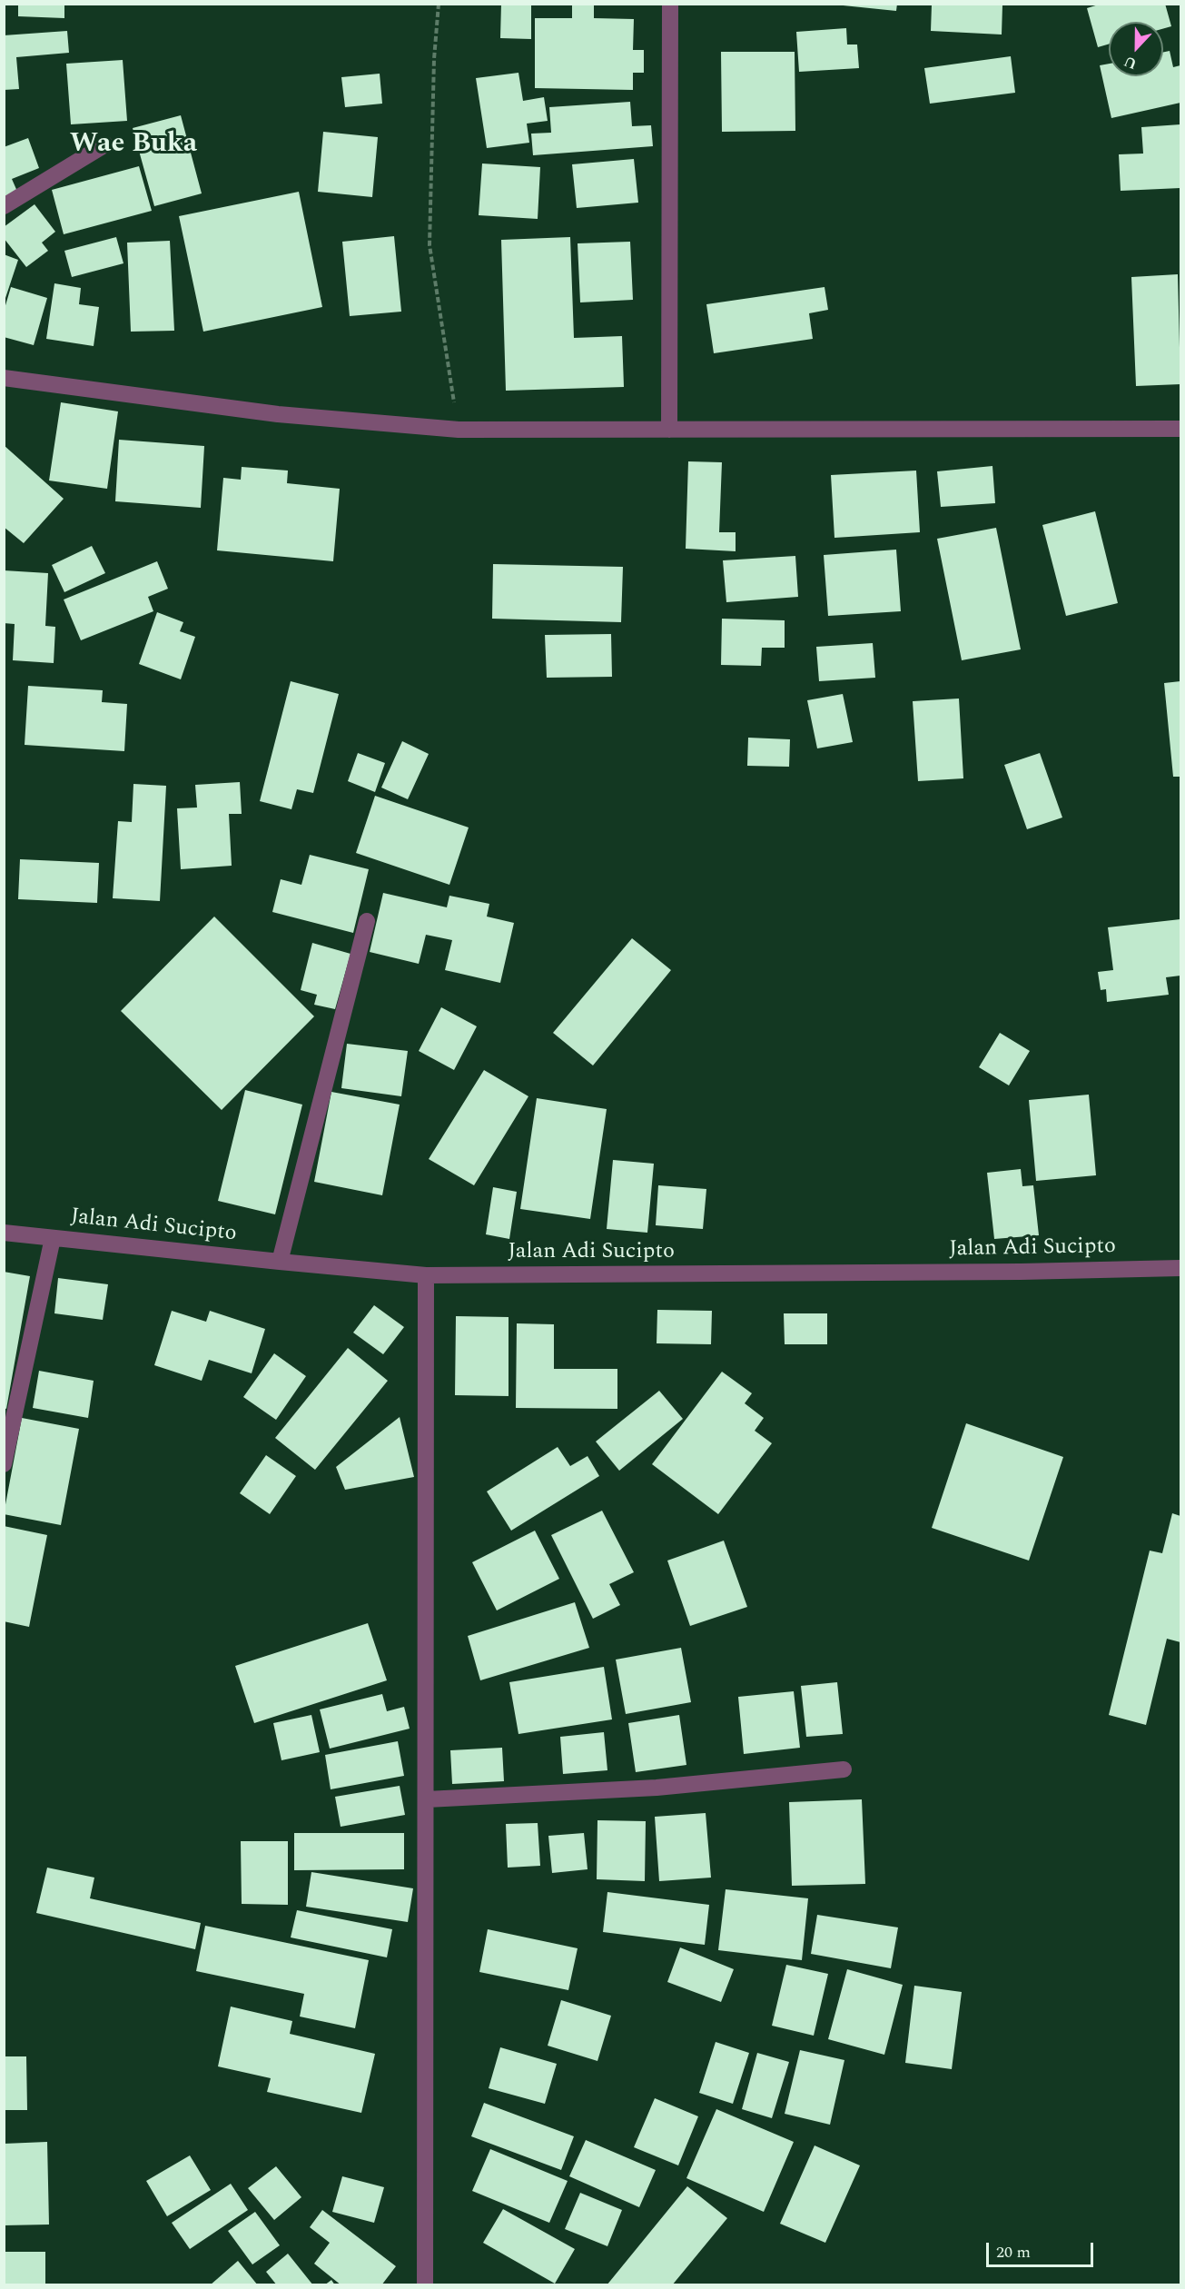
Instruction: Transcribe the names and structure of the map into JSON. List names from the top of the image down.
{
  "streets": {
    "street": ["Jalan Adi Sucipto"]
  },
  "districts": ["Wae Buka"],
  "scale_bar": "20 m",
  "north": "bottom"
}
